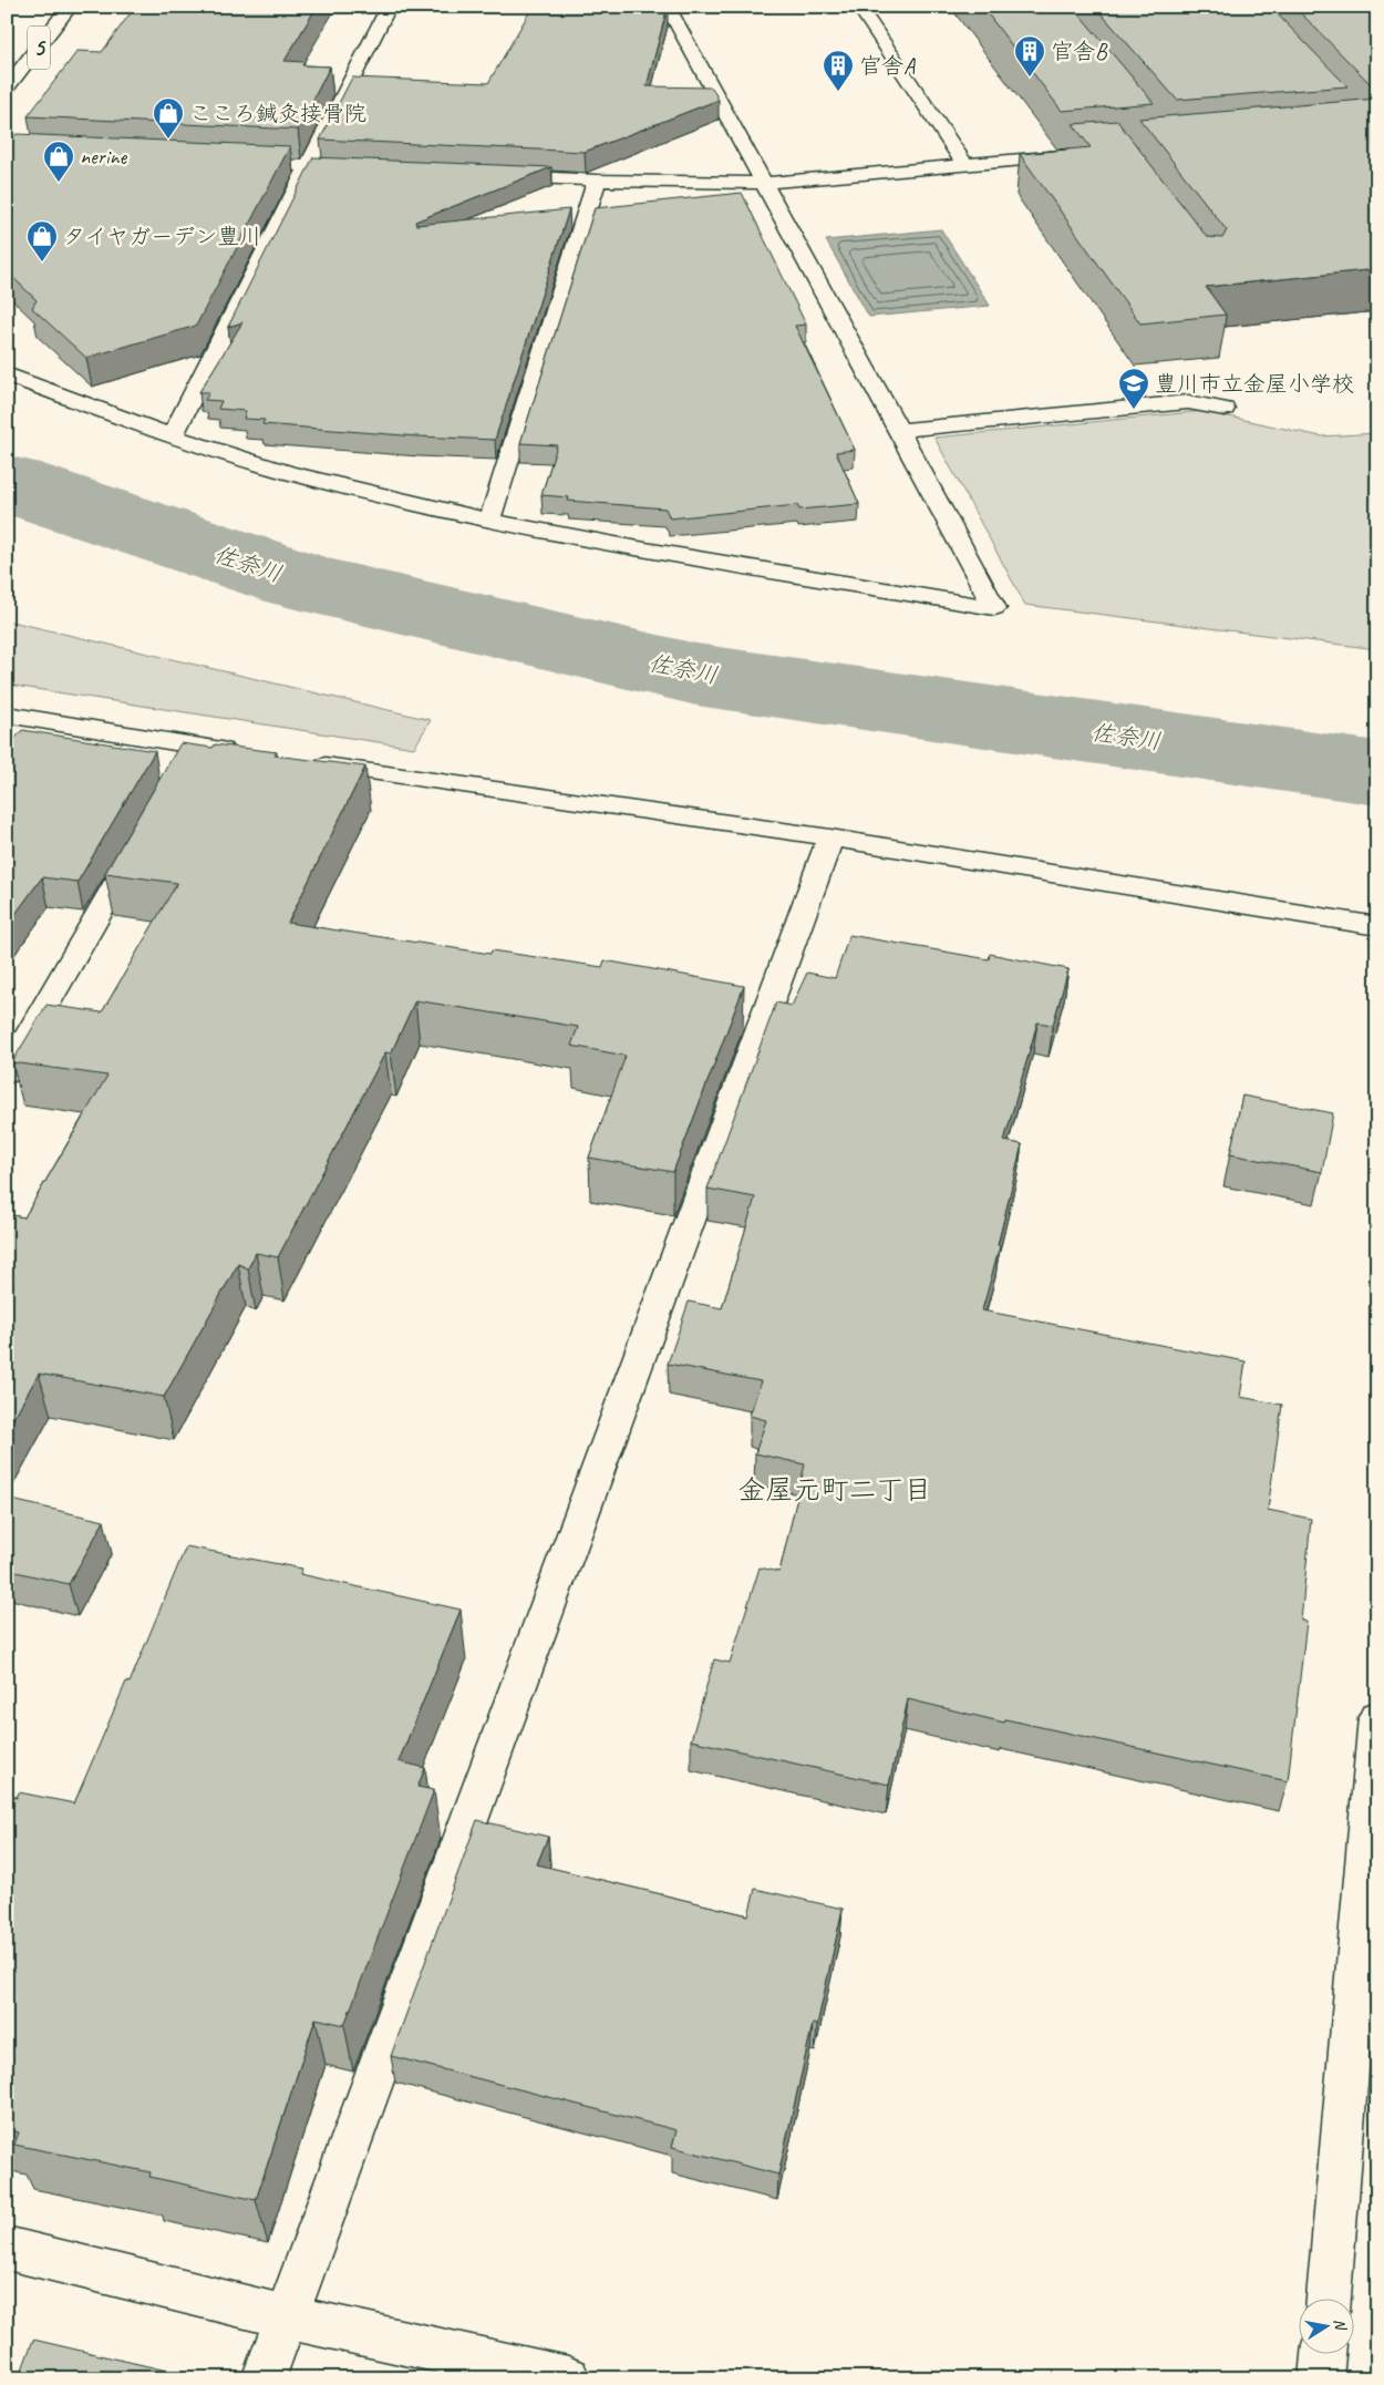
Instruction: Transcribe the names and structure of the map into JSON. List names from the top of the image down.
{
  "streets": {
    "street": ["5"]
  },
  "districts": ["金屋元町二丁目"],
  "water": ["佐奈川"],
  "places": {
    "building": ["官舎B", "官舎A"],
    "shop": ["こころ鍼灸接骨院", "nerine", "タイヤガーデン豊川"],
    "school or university": ["豊川市立金屋小学校"]
  },
  "north": "right"
}
